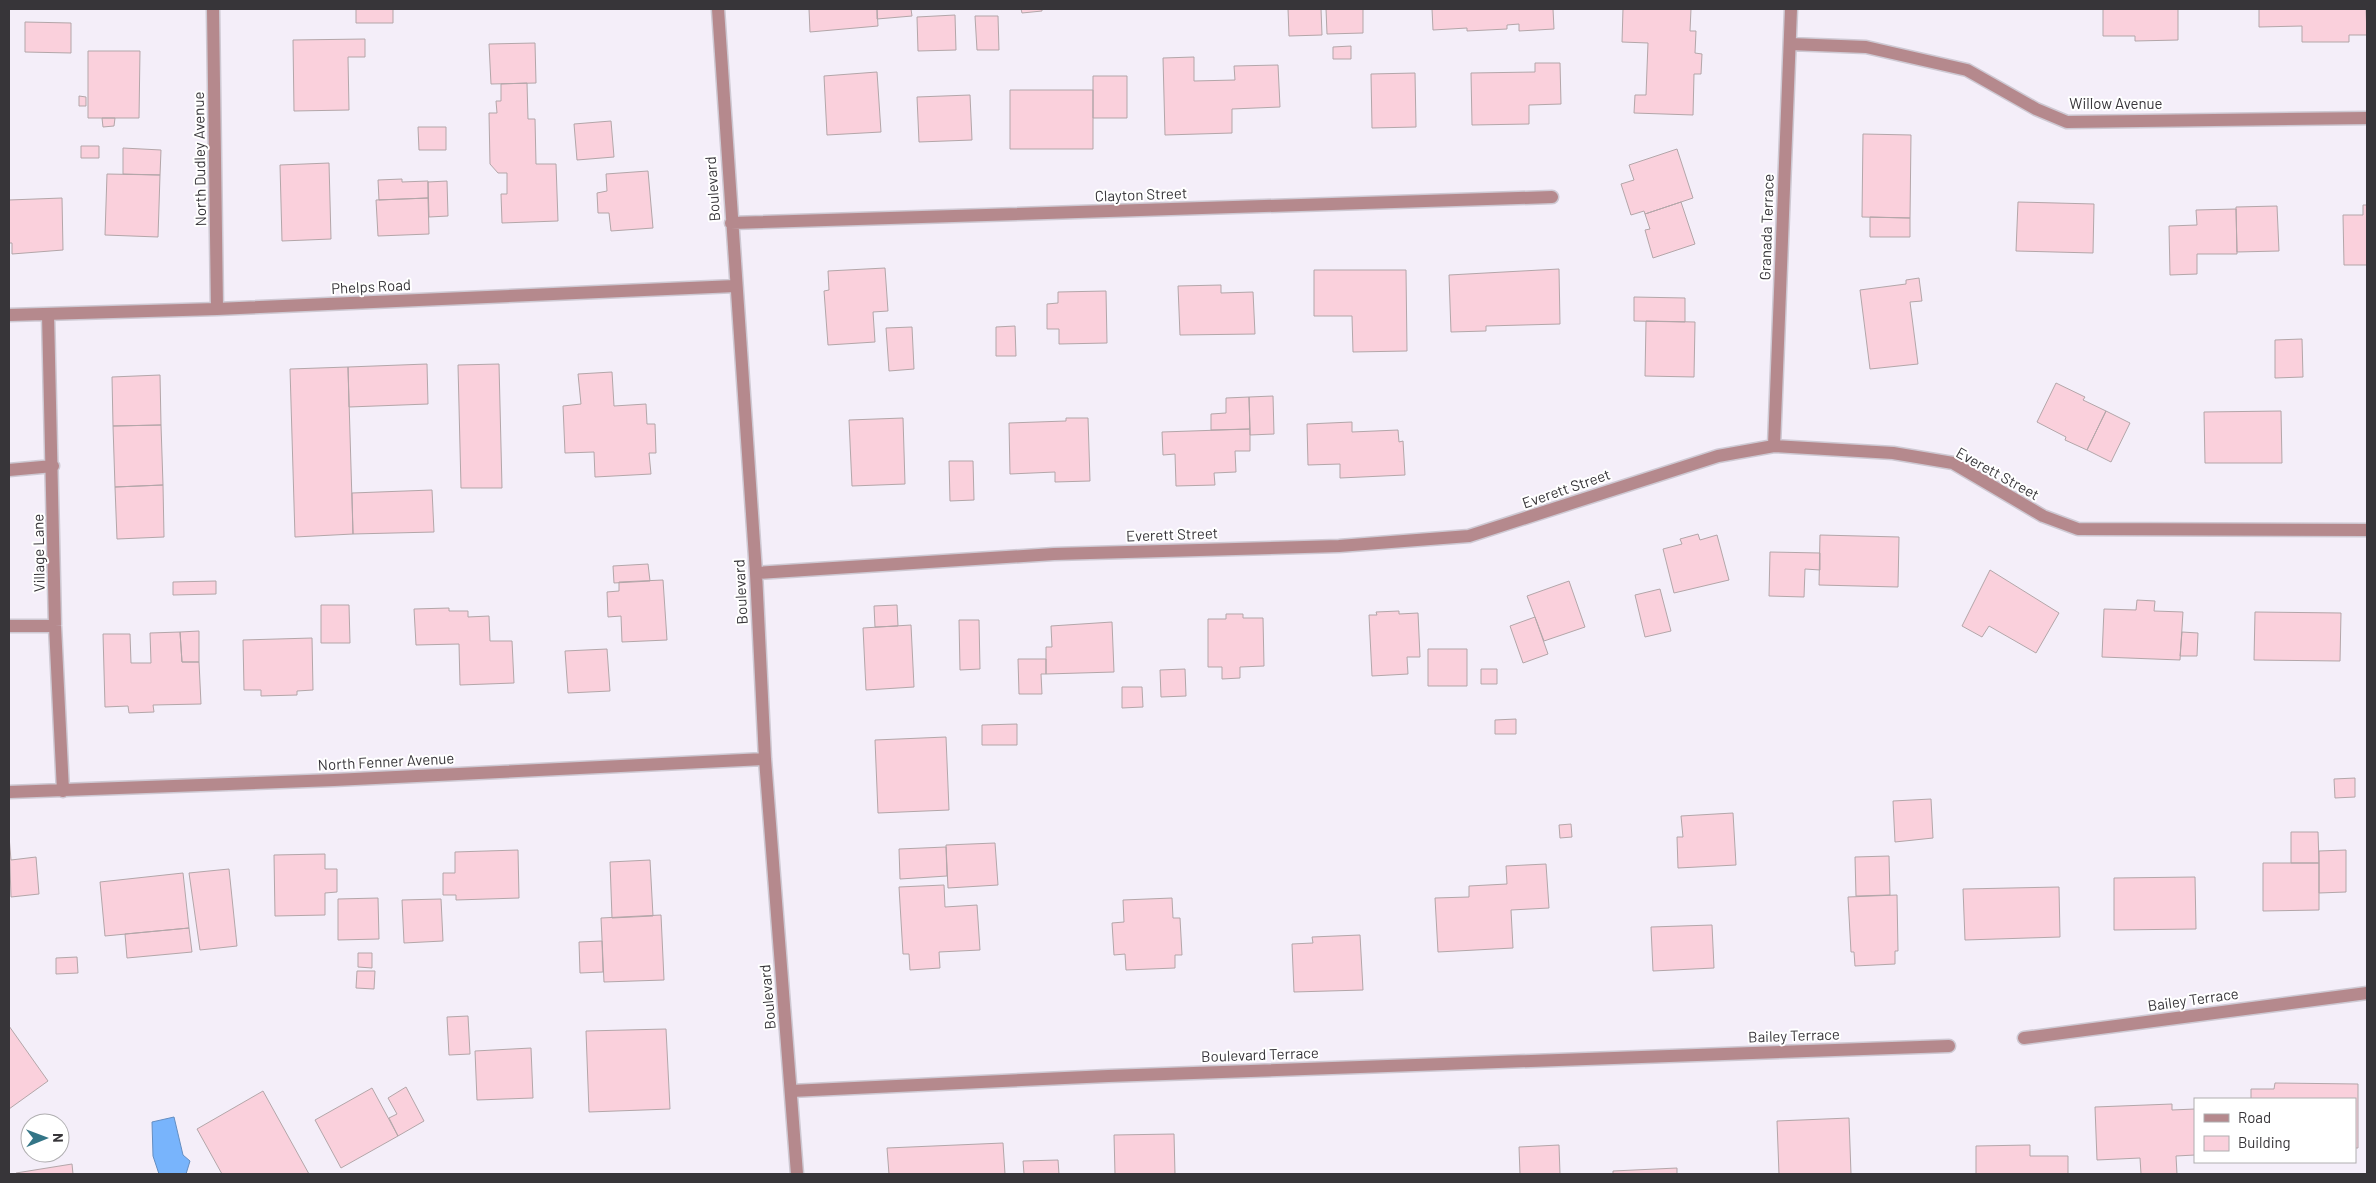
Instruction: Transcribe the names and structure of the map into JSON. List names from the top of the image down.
{
  "streets": {
    "street": [
      "Willow Avenue",
      "North Dudley Avenue",
      "Boulevard",
      "Clayton Street",
      "Granada Terrace",
      "Phelps Road",
      "Everett Street",
      "Village Lane",
      "North Fenner Avenue",
      "Bailey Terrace",
      "Boulevard Terrace"
    ]
  },
  "crossings": [
    ["Willow Avenue", "Granada Terrace"],
    ["North Dudley Avenue", "Phelps Road"],
    ["Boulevard", "Clayton Street"],
    ["Boulevard", "Phelps Road"],
    ["Boulevard", "Everett Street"],
    ["Boulevard", "North Fenner Avenue"],
    ["Boulevard", "Boulevard Terrace"],
    ["Granada Terrace", "Everett Street"],
    ["Phelps Road", "Village Lane"],
    ["Village Lane", "North Fenner Avenue"],
    ["Bailey Terrace", "Boulevard Terrace"]
  ],
  "legend": ["Road", "Building"],
  "north": "right"
}
